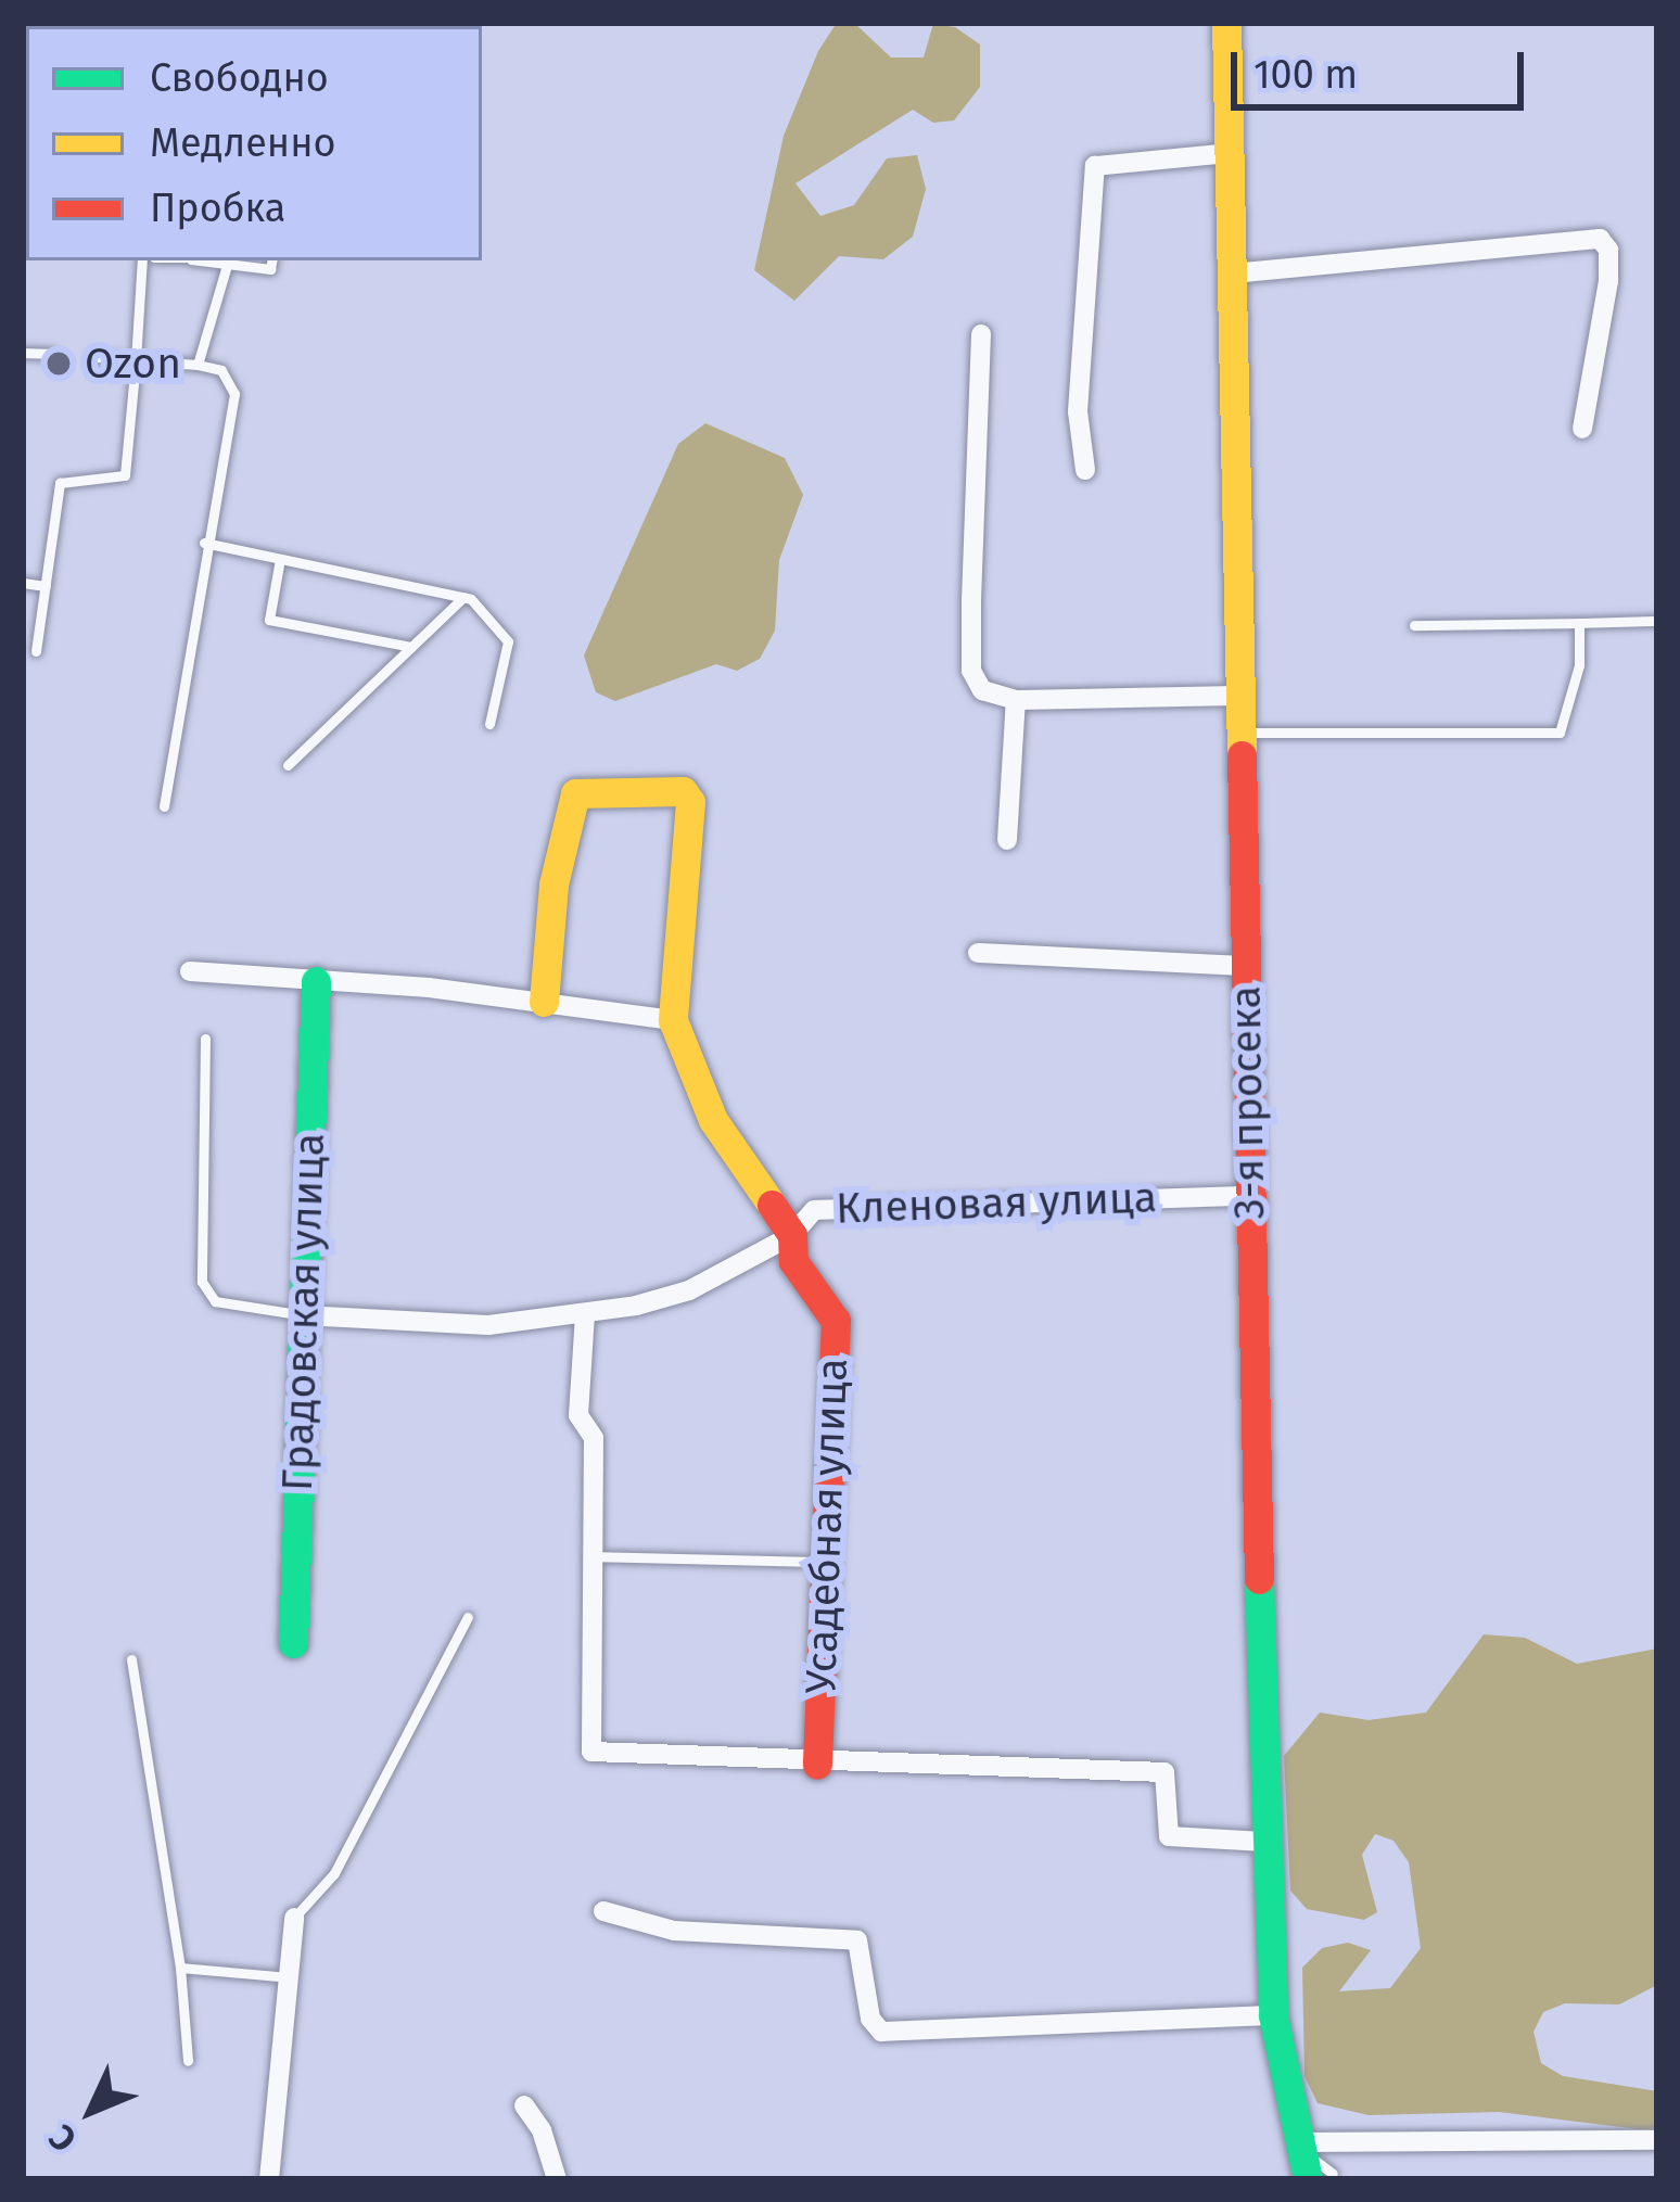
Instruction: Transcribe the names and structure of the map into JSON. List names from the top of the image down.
{
  "streets": {
    "street": [
      "3-я просека",
      "Кленовая улица",
      "Градовская улица",
      "Усадебная улица"
    ]
  },
  "crossings": [
    ["3-я просека", "Кленовая улица"],
    ["Кленовая улица", "Градовская улица"],
    ["Кленовая улица", "Усадебная улица"]
  ],
  "places": ["Ozon"],
  "legend": ["Свободно", "Медленно", "Пробка"],
  "scale_bar": "100 m",
  "north": "bottom left"
}
